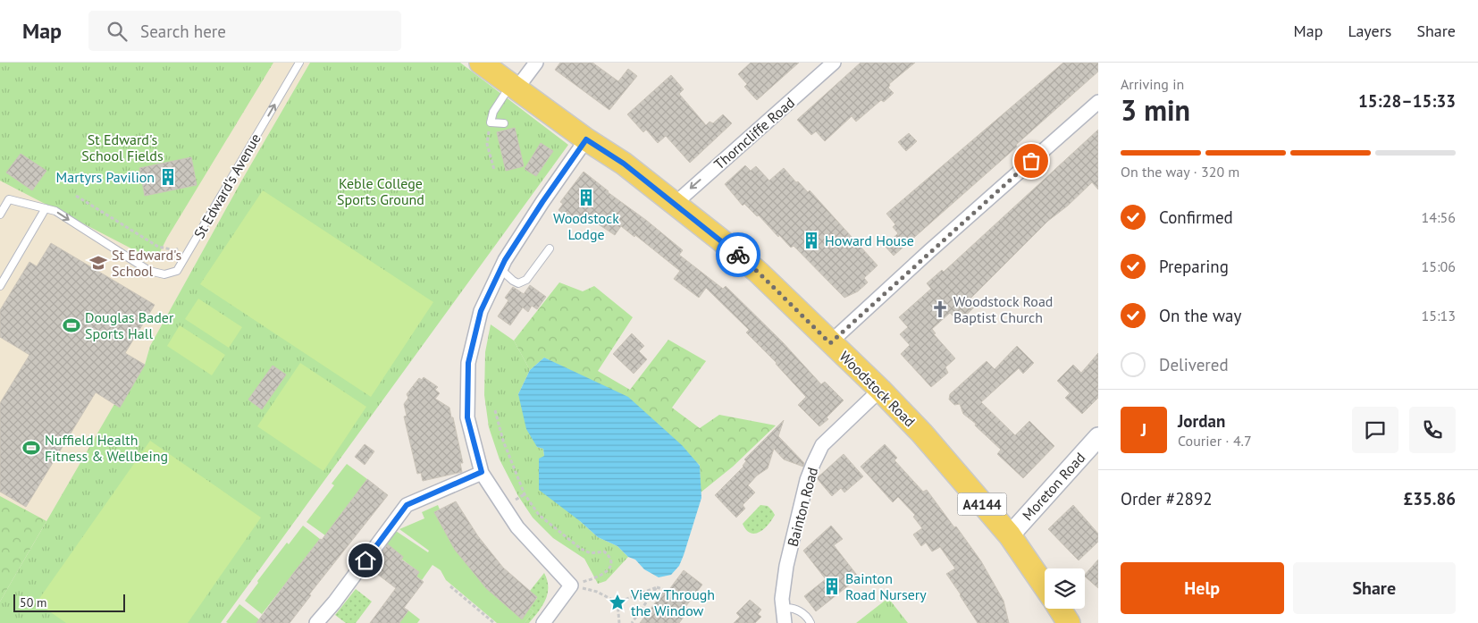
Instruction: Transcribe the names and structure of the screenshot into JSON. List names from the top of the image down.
{
  "streets": {
    "main road": ["Woodstock Road", "Moreton Road", "A4144"],
    "street": ["Thorncliffe Road", "Bainton Road"],
    "lane": ["St Edward's Avenue"]
  },
  "crossings": [
    ["Thorncliffe Road", "Woodstock Road"],
    ["Woodstock Road", "Moreton Road"],
    ["Woodstock Road", "Bainton Road"]
  ],
  "one_way": ["Thorncliffe Road"],
  "parks": ["St Edward's School Fields", "Keble College Sports Ground"],
  "places": {
    "building": [
      "Martyrs Pavilion",
      "Woodstock Lodge",
      "Howard House",
      "Bainton Road Nursery"
    ],
    "school or university": ["St Edward's School"],
    "church": ["Woodstock Road Baptist Church"],
    "sports": ["Douglas Bader Sports Hall", "Nuffield Health Fitness & Wellbeing"],
    "place": ["View Through the Window"]
  },
  "scale_bar": "50 m",
  "page": {
    "header": "Map",
    "search": "Search here",
    "nav": ["Map", "Layers", "Share"],
    "heading": ["3 min", "Arriving in", "15:28–15:33"],
    "panel": [
      "Jordan",
      "Courier · 4.7",
      "Order #2892",
      "£35.86"
    ],
    "bar": "On the way · 320 m",
    "list": [
      ["Confirmed", "14:56"],
      ["Preparing", "15:06"],
      ["On the way", "15:13"],
      "Delivered"
    ],
    "round": "J",
    "buttons": ["Help", "Share"],
    "scale": "50 m"
  }
}
